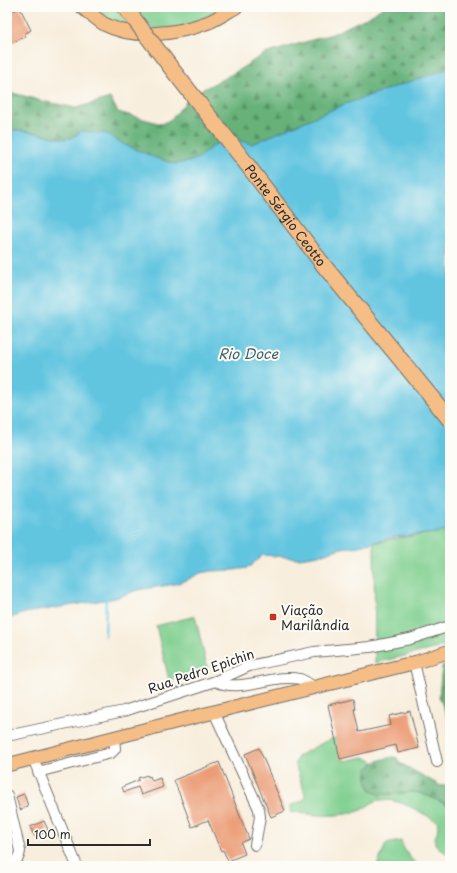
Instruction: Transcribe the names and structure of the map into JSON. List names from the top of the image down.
{
  "streets": {
    "highway": ["Ponte Sérgio Ceotto"],
    "street": ["Rua Pedro Epichin"]
  },
  "water": ["Rio Doce"],
  "places": {
    "transit": ["Viação Marilândia"]
  },
  "scale_bar": "100 m"
}
